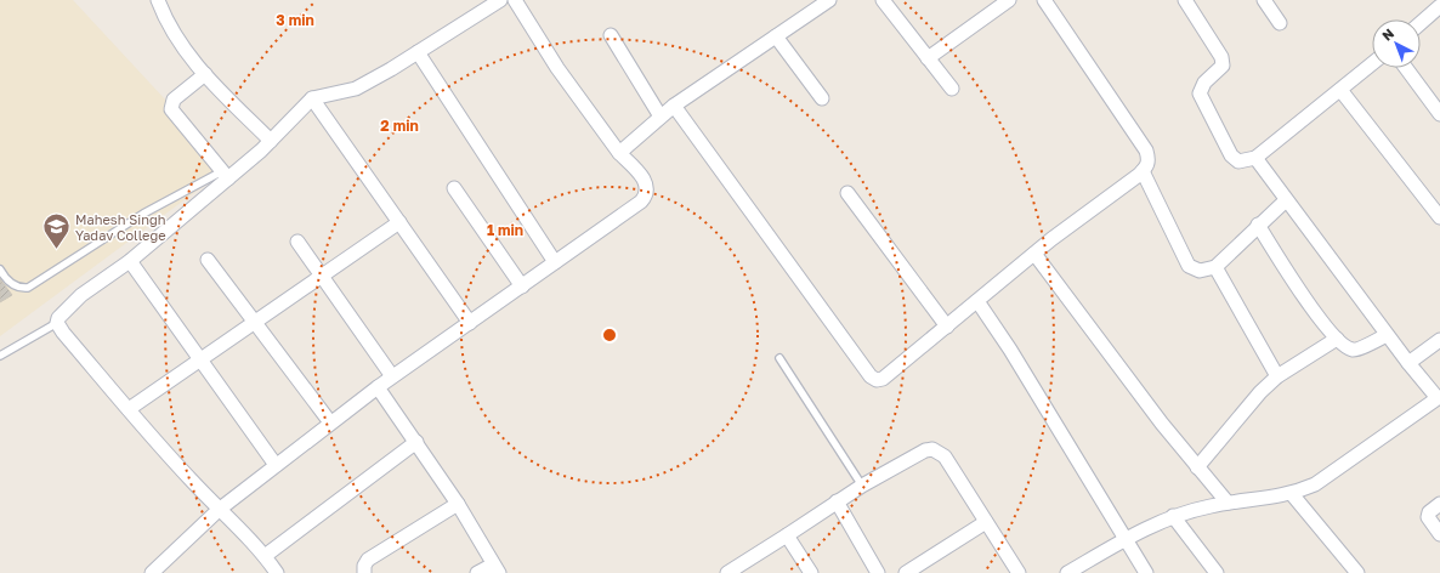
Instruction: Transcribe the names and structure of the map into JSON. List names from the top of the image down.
{
  "places": {
    "school or university": ["Mahesh Singh Yadav College"]
  },
  "north": "top left",
  "rings": ["3 min", "2 min", "1 min"]
}
